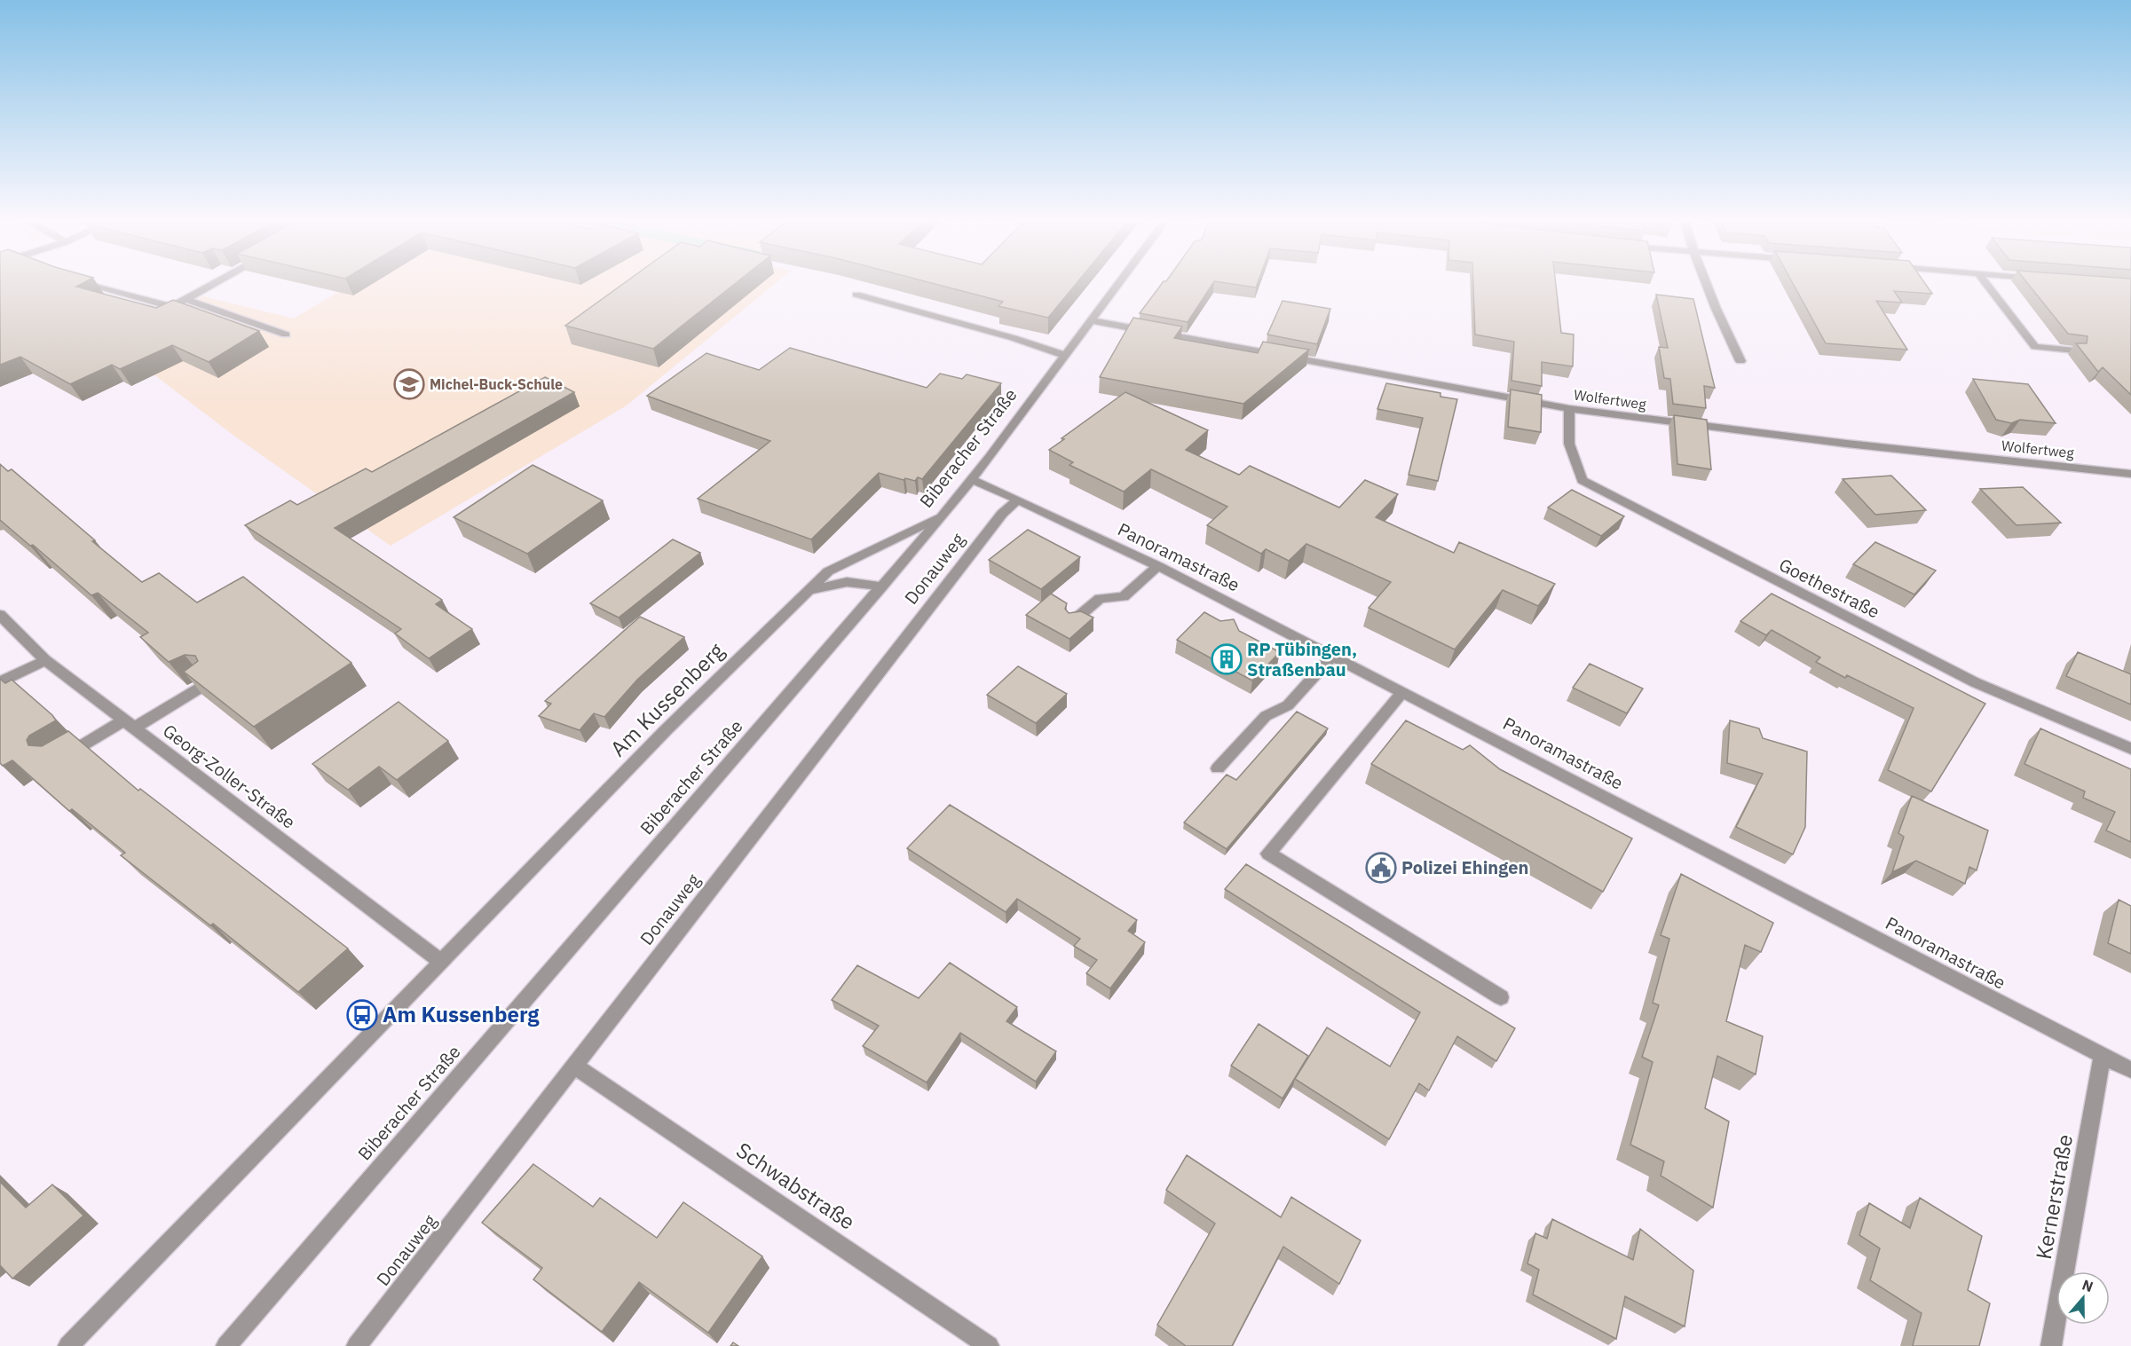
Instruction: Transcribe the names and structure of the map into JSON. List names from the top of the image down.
{
  "streets": {
    "street": [
      "Wolfertweg",
      "Biberacher Straße",
      "Panoramastraße",
      "Donauweg",
      "Goethestraße",
      "Am Kussenberg",
      "Georg-Zoller-Straße",
      "Schwabstraße",
      "Kernerstraße"
    ]
  },
  "crossings": [
    ["Wolfertweg", "Biberacher Straße"],
    ["Wolfertweg", "Goethestraße"],
    ["Biberacher Straße", "Panoramastraße"],
    ["Biberacher Straße", "Am Kussenberg"],
    ["Panoramastraße", "Donauweg"],
    ["Panoramastraße", "Kernerstraße"],
    ["Donauweg", "Schwabstraße"],
    ["Am Kussenberg", "Georg-Zoller-Straße"]
  ],
  "places": {
    "school or university": ["Michel-Buck-Schule"],
    "building": ["RP Tübingen, Straßenbau"],
    "public building": ["Polizei Ehingen"],
    "bus stop": ["Am Kussenberg"]
  },
  "north": "top"
}
